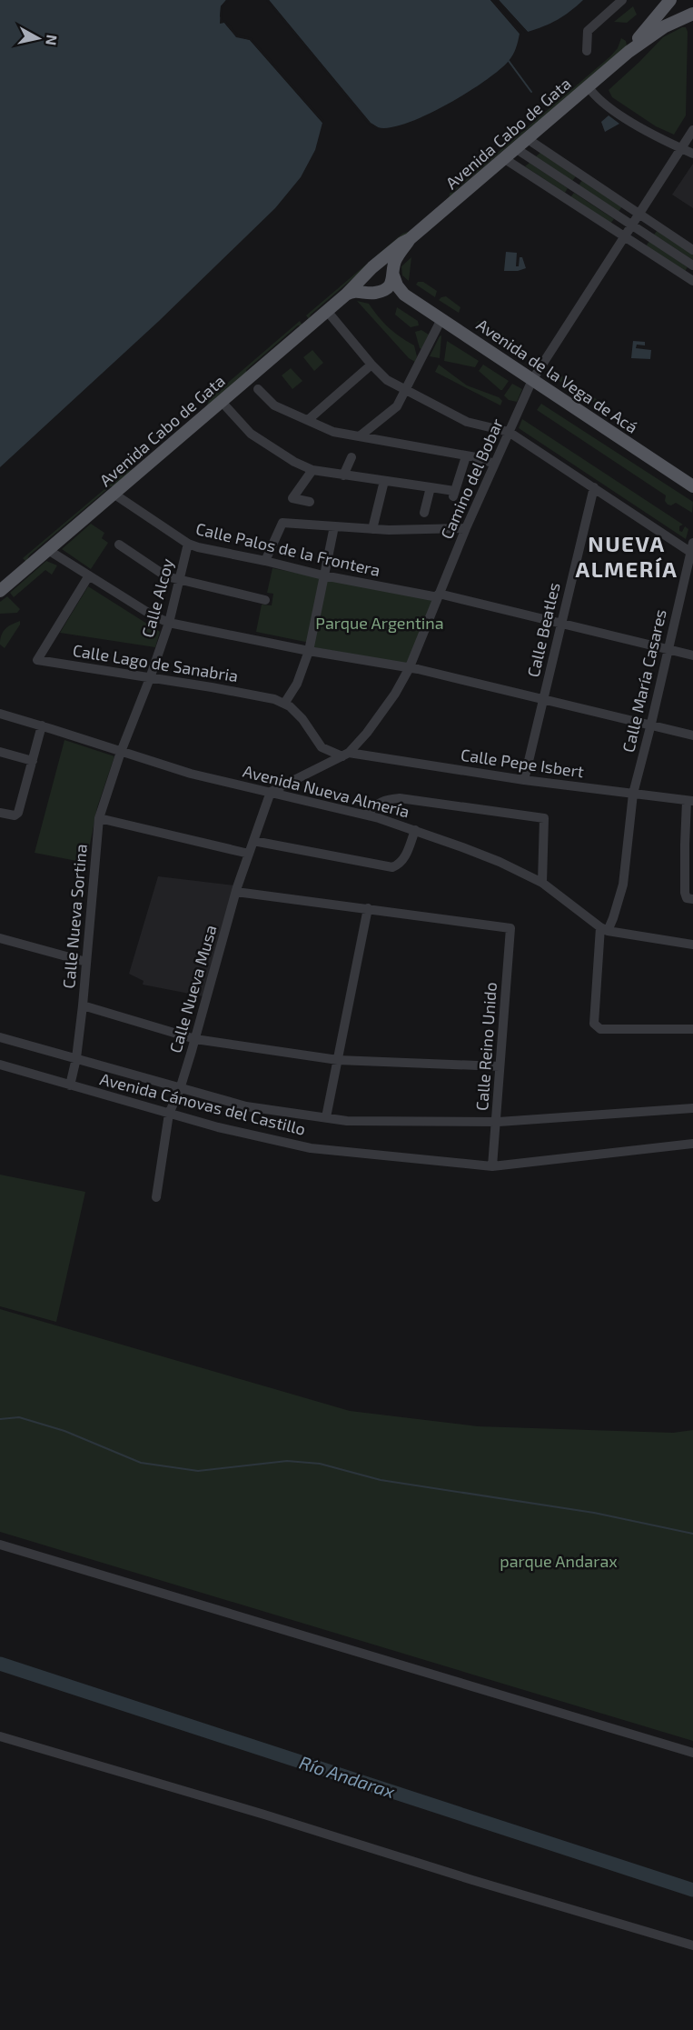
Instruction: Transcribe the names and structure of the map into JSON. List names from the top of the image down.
{
  "streets": {
    "main road": ["Avenida Cabo de Gata", "Avenida de la Vega de Acá"],
    "street": [
      "Camino del Bobar",
      "Calle Palos de la Frontera",
      "Calle Alcoy",
      "Calle Beatles",
      "Calle Lago de Sanabria",
      "Calle María Casares",
      "Calle Pepe Isbert",
      "Avenida Nueva Almería",
      "Calle Nueva Sortina",
      "Calle Nueva Musa",
      "Calle Reino Unido",
      "Avenida Cánovas del Castillo"
    ]
  },
  "crossings": [
    ["Avenida Cabo de Gata", "Avenida de la Vega de Acá"],
    ["Avenida Cabo de Gata", "Calle Palos de la Frontera"],
    ["Avenida de la Vega de Acá", "Camino del Bobar"],
    ["Camino del Bobar", "Calle Palos de la Frontera"],
    ["Camino del Bobar", "Calle Lago de Sanabria"],
    ["Camino del Bobar", "Calle Pepe Isbert"],
    ["Camino del Bobar", "Avenida Nueva Almería"],
    ["Camino del Bobar", "Calle Nueva Musa"],
    ["Calle Palos de la Frontera", "Calle Alcoy"],
    ["Calle Palos de la Frontera", "Calle Beatles"],
    ["Calle Palos de la Frontera", "Calle María Casares"],
    ["Calle Alcoy", "Calle Lago de Sanabria"],
    ["Calle Alcoy", "Avenida Nueva Almería"],
    ["Calle Alcoy", "Calle Nueva Sortina"],
    ["Calle Beatles", "Calle Pepe Isbert"],
    ["Calle Lago de Sanabria", "Calle Pepe Isbert"],
    ["Calle María Casares", "Calle Pepe Isbert"],
    ["Calle María Casares", "Avenida Nueva Almería"],
    ["Avenida Nueva Almería", "Calle Nueva Sortina"],
    ["Avenida Nueva Almería", "Calle Nueva Musa"],
    ["Calle Nueva Sortina", "Avenida Cánovas del Castillo"],
    ["Calle Nueva Musa", "Avenida Cánovas del Castillo"],
    ["Calle Reino Unido", "Avenida Cánovas del Castillo"]
  ],
  "districts": ["NUEVA ALMERÍA"],
  "water": ["Río Andarax"],
  "parks": ["Parque Argentina", "parque Andarax"],
  "north": "right"
}
